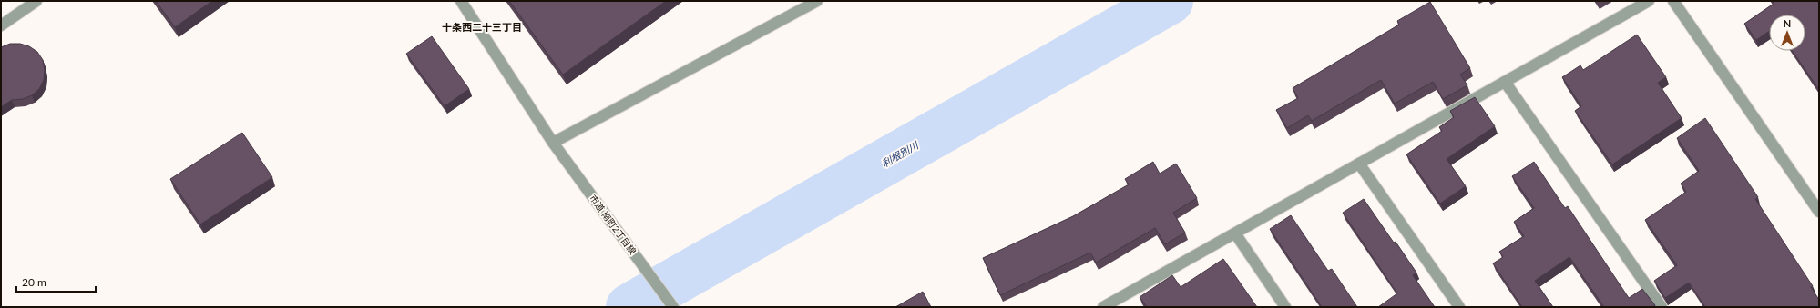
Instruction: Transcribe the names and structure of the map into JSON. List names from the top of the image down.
{
  "streets": {
    "street": ["市道 南町2丁目線"]
  },
  "districts": ["十条西二十三丁目"],
  "water": ["利根別川"],
  "scale_bar": "20 m",
  "north": "top"
}
